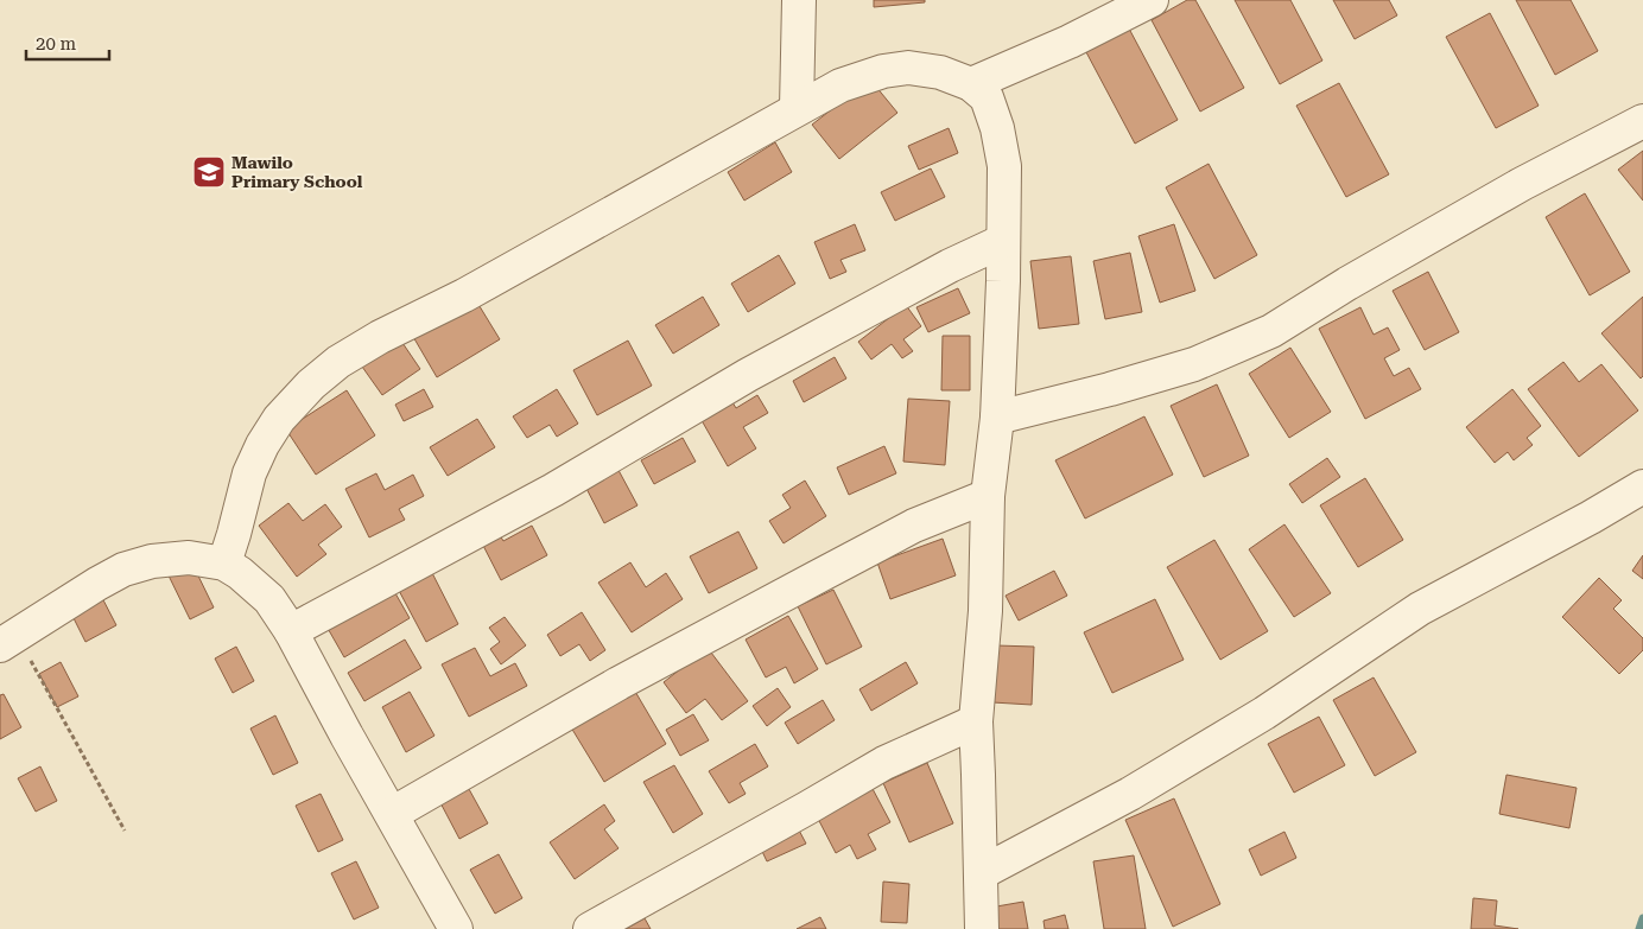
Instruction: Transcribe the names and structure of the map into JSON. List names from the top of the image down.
{
  "places": {
    "school or university": ["Mawilo Primary School"]
  },
  "scale_bar": "20 m"
}
